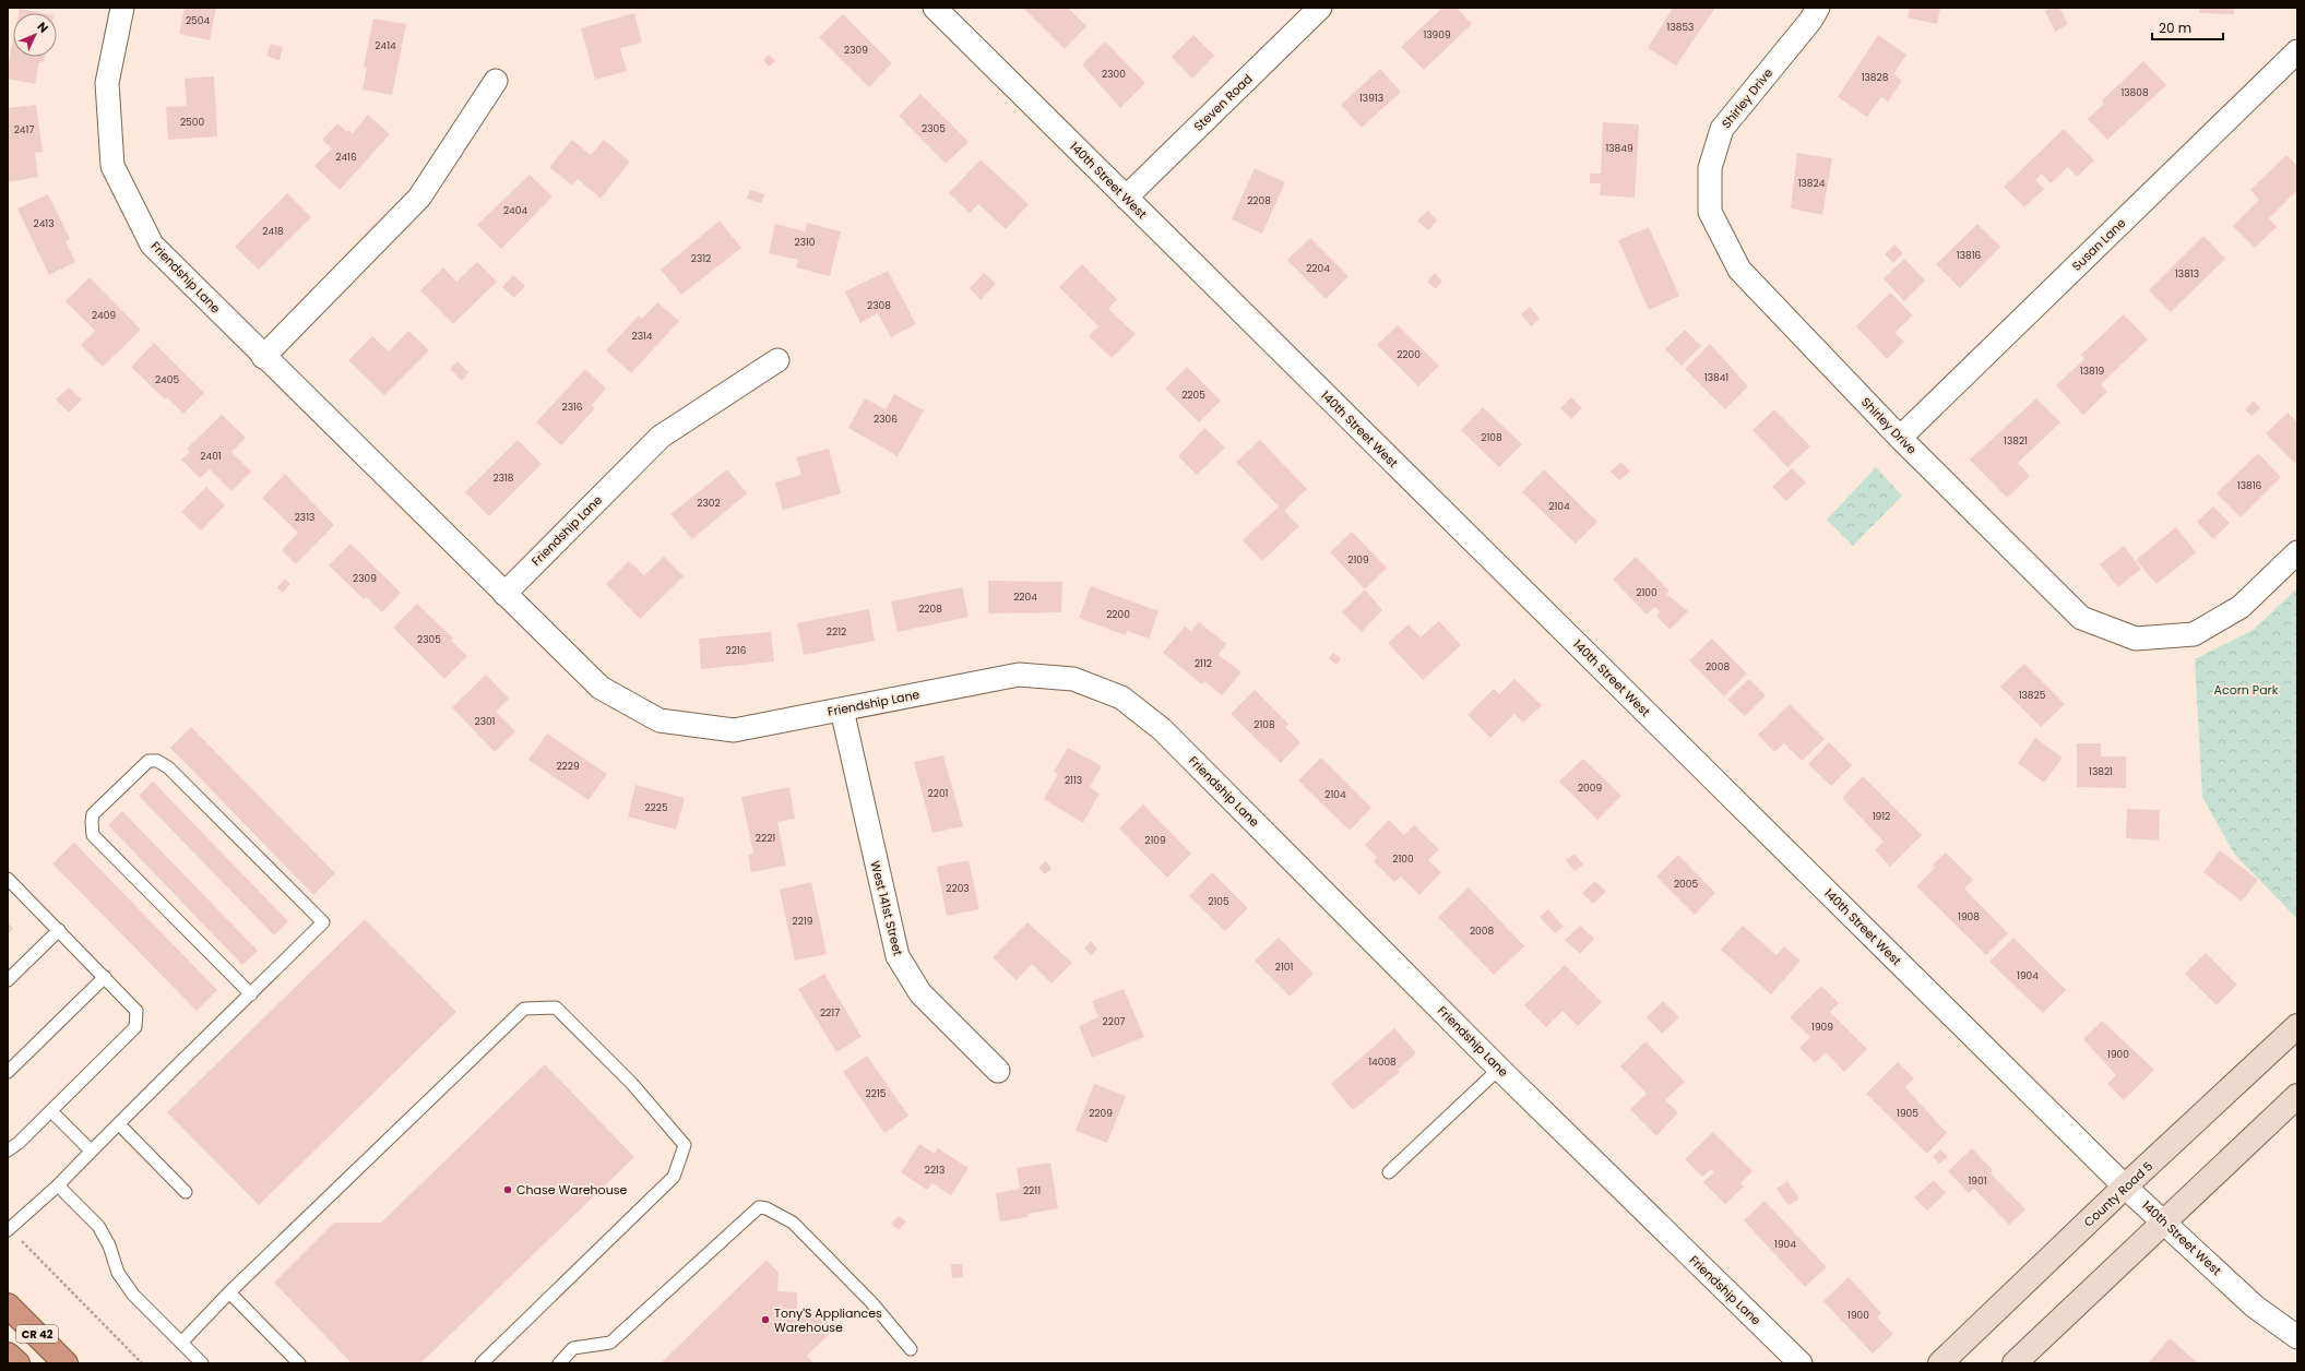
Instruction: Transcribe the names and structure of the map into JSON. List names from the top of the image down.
{
  "streets": {
    "highway": ["CR 42"],
    "main road": ["County Road 5"],
    "street": [
      "Shirley Drive",
      "Steven Road",
      "140th Street West",
      "Susan Lane",
      "Friendship Lane",
      "West 141st Street"
    ]
  },
  "crossings": [
    ["Shirley Drive", "Susan Lane"],
    ["Steven Road", "140th Street West"],
    ["140th Street West", "County Road 5"],
    ["Friendship Lane", "West 141st Street"]
  ],
  "parks": ["Acorn Park"],
  "places": ["Chase Warehouse", "Tony'S Appliances Warehouse"],
  "house_numbers": [
    "2504",
    "13853",
    "13909",
    "2414",
    "2309",
    "2300",
    "13828",
    "13808",
    "13913",
    "2500",
    "2305",
    "2417",
    "13849",
    "2416",
    "13824",
    "2208",
    "2404",
    "2413",
    "2418",
    "2310",
    "13816",
    "2312",
    "2204",
    "13813",
    "2308",
    "2409",
    "2314",
    "2200",
    "13819",
    "13841",
    "2405",
    "2205",
    "2316",
    "2306",
    "2108",
    "13821",
    "2401",
    "2318",
    "13816",
    "2302",
    "2104",
    "2313",
    "2109",
    "2309",
    "2100",
    "2204",
    "2208",
    "2200",
    "2212",
    "2305",
    "2216",
    "2112",
    "2008",
    "13825",
    "2301",
    "2108",
    "2229",
    "13821",
    "2113",
    "2009",
    "2201",
    "2104",
    "2225",
    "1912",
    "2221",
    "2109",
    "2100",
    "2005",
    "2203",
    "2105",
    "1908",
    "2219",
    "2008",
    "2101",
    "1904",
    "2217",
    "2207",
    "1909",
    "1900",
    "14008",
    "2215",
    "2209",
    "1905",
    "2213",
    "1901",
    "2211",
    "1904",
    "1900"
  ],
  "scale_bar": "20 m",
  "north": "top right"
}
